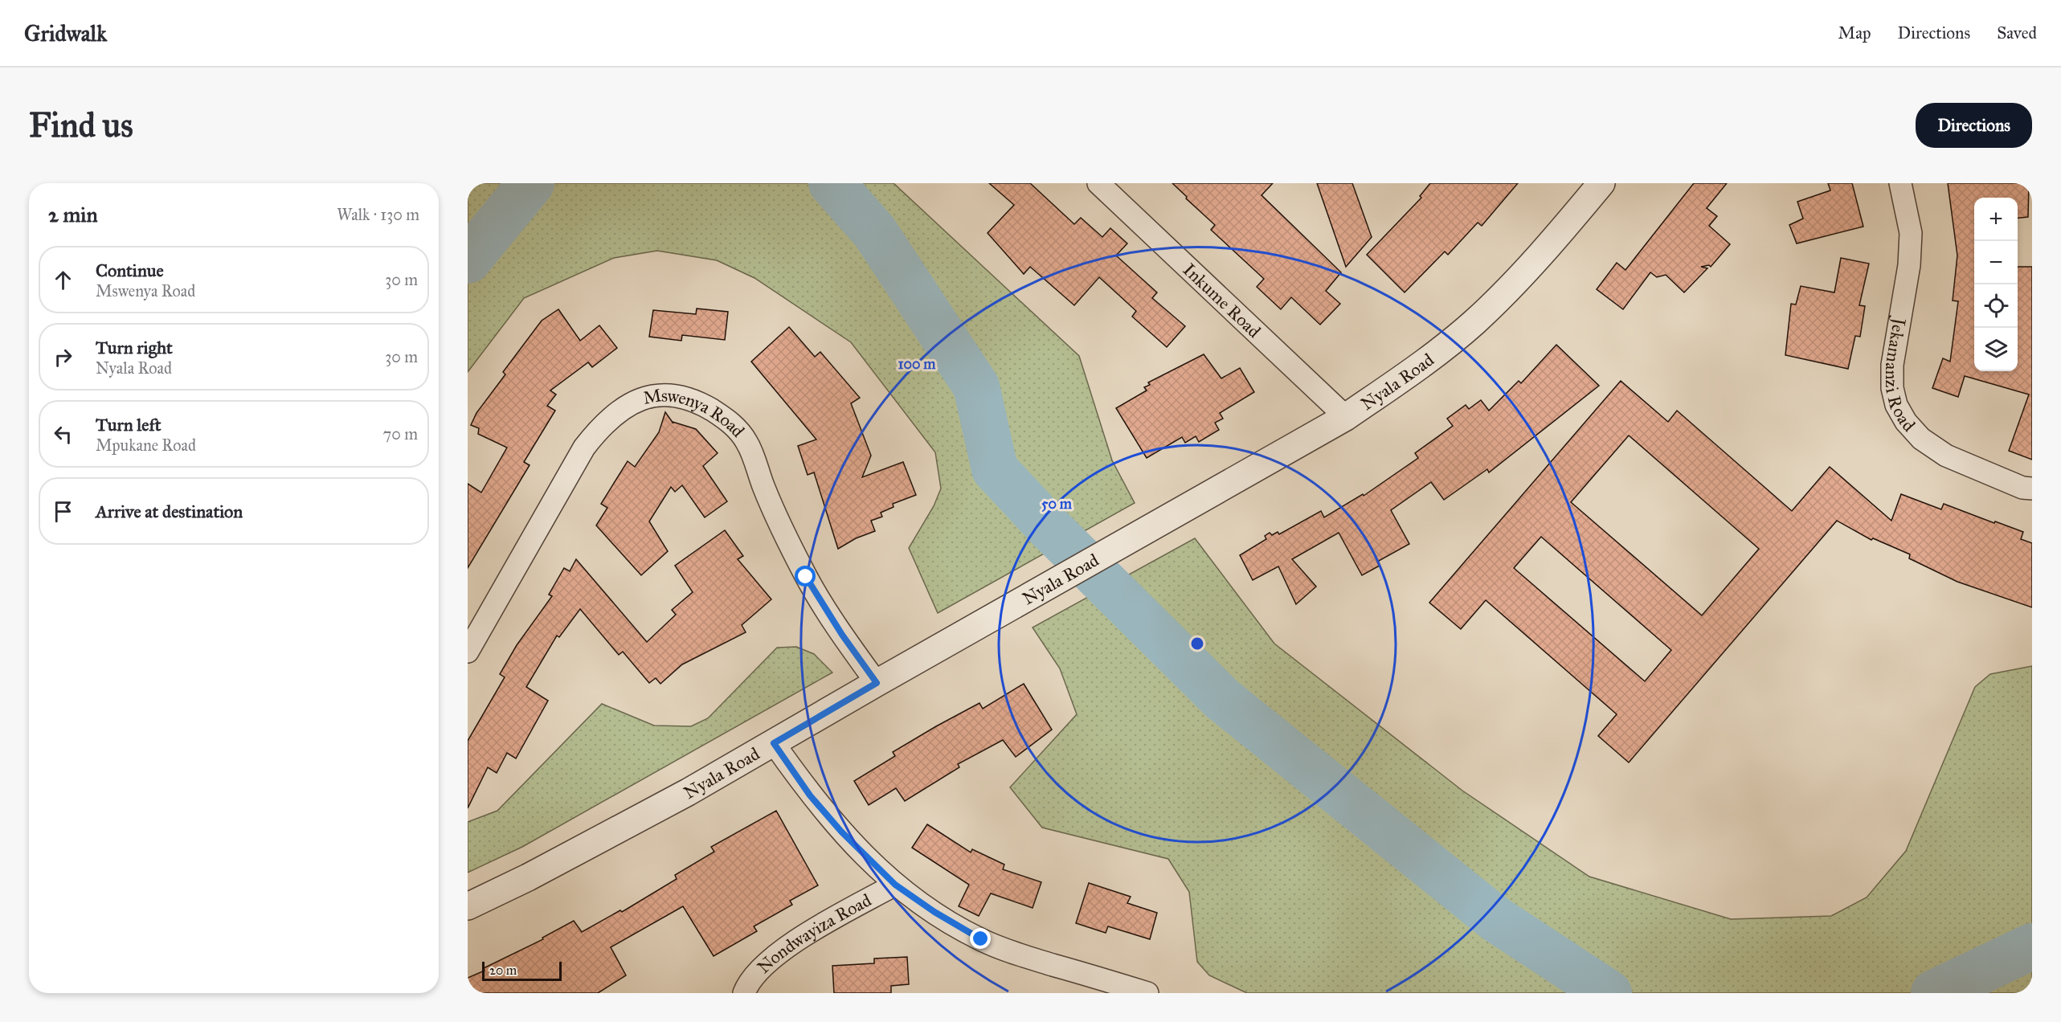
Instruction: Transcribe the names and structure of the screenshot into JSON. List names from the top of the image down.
{
  "streets": {
    "street": [
      "Inkume Road",
      "Jekamanzi Road",
      "Nyala Road",
      "Mswenya Road",
      "Nondwayiza Road"
    ]
  },
  "crossings": [
    ["Inkume Road", "Nyala Road"],
    ["Nyala Road", "Mswenya Road"]
  ],
  "scale_bar": "20 m",
  "page": {
    "header": "Gridwalk",
    "nav": ["Map", "Directions", "Saved"],
    "buttons": "Directions",
    "title": "Find us",
    "heading": ["2 min", "Walk · 130 m"],
    "map_buttons": ["+", "−"],
    "list": [
      ["Continue", "Mswenya Road", "30 m"],
      ["Turn right", "Nyala Road", "30 m"],
      ["Turn left", "Mpukane Road", "70 m"],
      "Arrive at destination"
    ],
    "scale": "20 m"
  },
  "rings": ["100 m", "50 m"]
}
